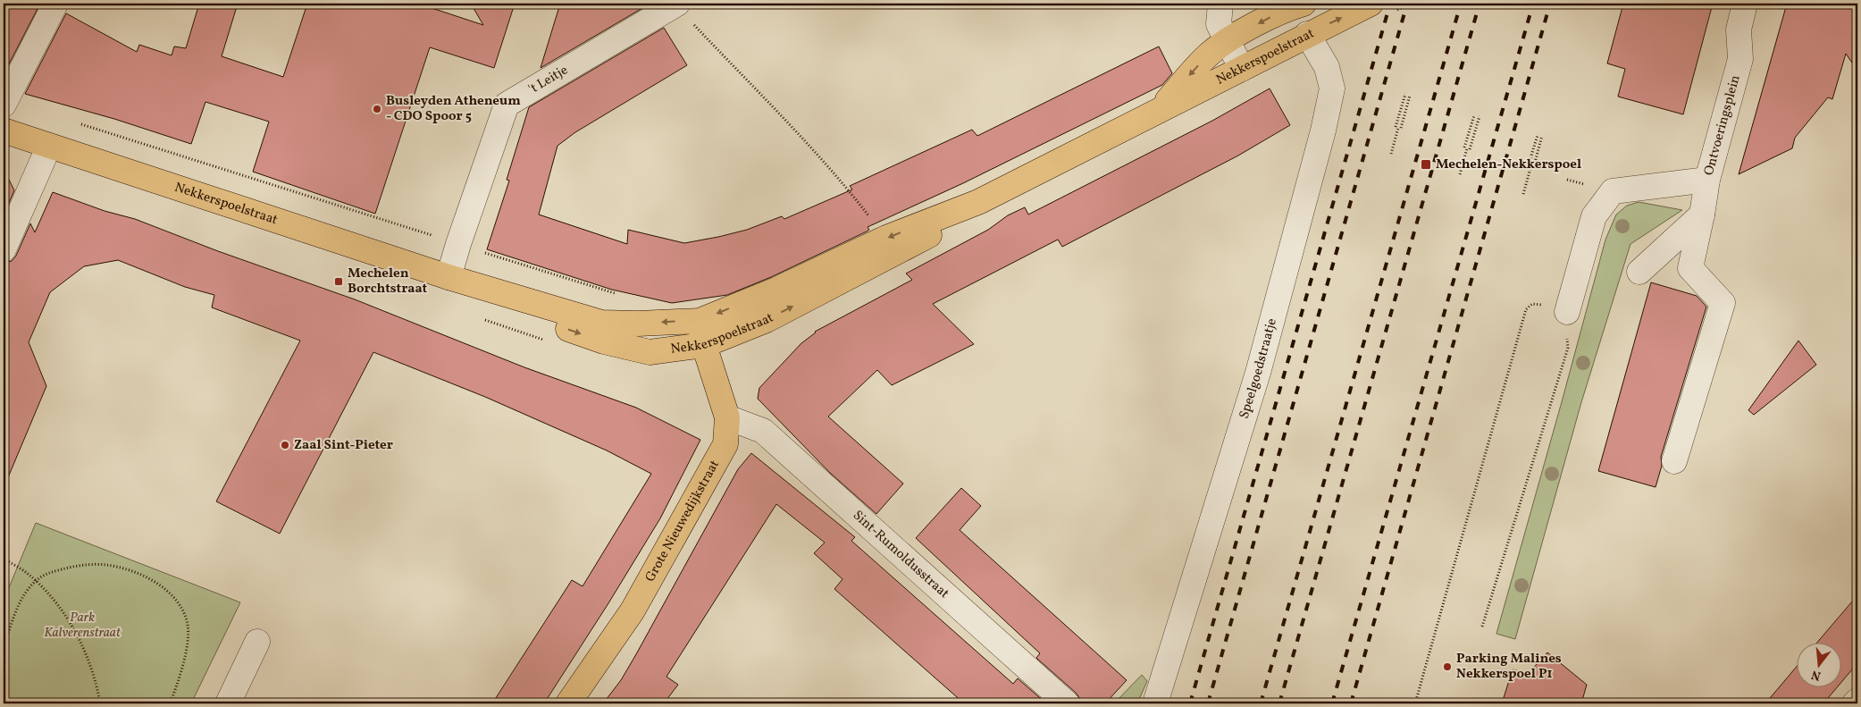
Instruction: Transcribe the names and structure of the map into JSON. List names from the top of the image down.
{
  "streets": {
    "main road": ["Nekkerspoelstraat", "Grote Nieuwedijkstraat"],
    "street": [
      "'t Leitje",
      "Ontvoeringsplein",
      "Speelgoedstraatje",
      "Sint-Rumoldusstraat"
    ]
  },
  "crossings": [
    ["Nekkerspoelstraat", "'t Leitje"],
    ["Nekkerspoelstraat", "Speelgoedstraatje"],
    ["Nekkerspoelstraat", "Grote Nieuwedijkstraat"],
    ["Grote Nieuwedijkstraat", "Sint-Rumoldusstraat"]
  ],
  "parks": ["Park Kalverenstraat"],
  "places": {
    "other": ["Busleyden Atheneum - CDO Spoor 5", "Zaal Sint-Pieter", "Parking Malines Nekkerspoel P1"],
    "transit": ["Mechelen-Nekkerspoel", "Mechelen Borchtstraat"]
  },
  "north": "bottom"
}
